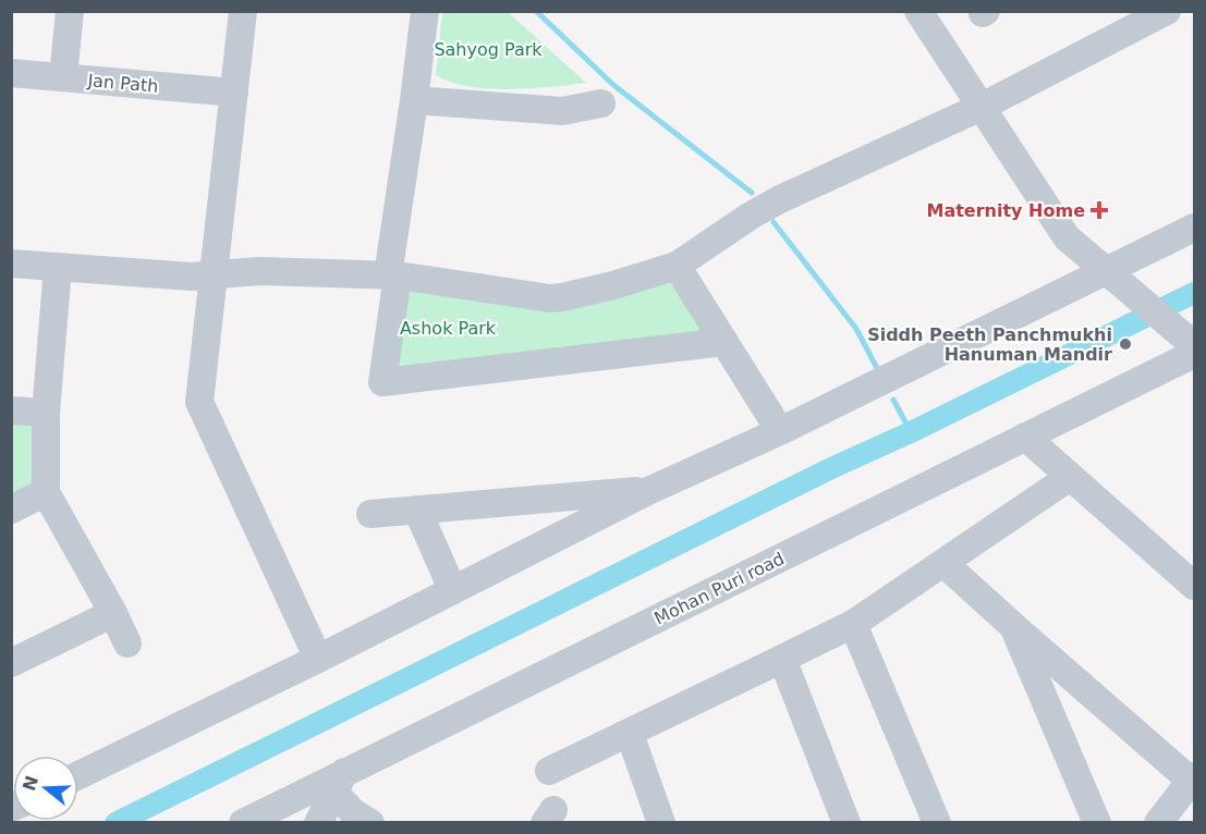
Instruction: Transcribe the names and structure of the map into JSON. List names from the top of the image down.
{
  "streets": {
    "street": ["Jan Path", "Mohan Puri road"]
  },
  "parks": ["Sahyog Park", "Ashok Park"],
  "places": {
    "health": ["Maternity Home"],
    "other": ["Siddh Peeth Panchmukhi Hanuman Mandir"]
  },
  "north": "left"
}
